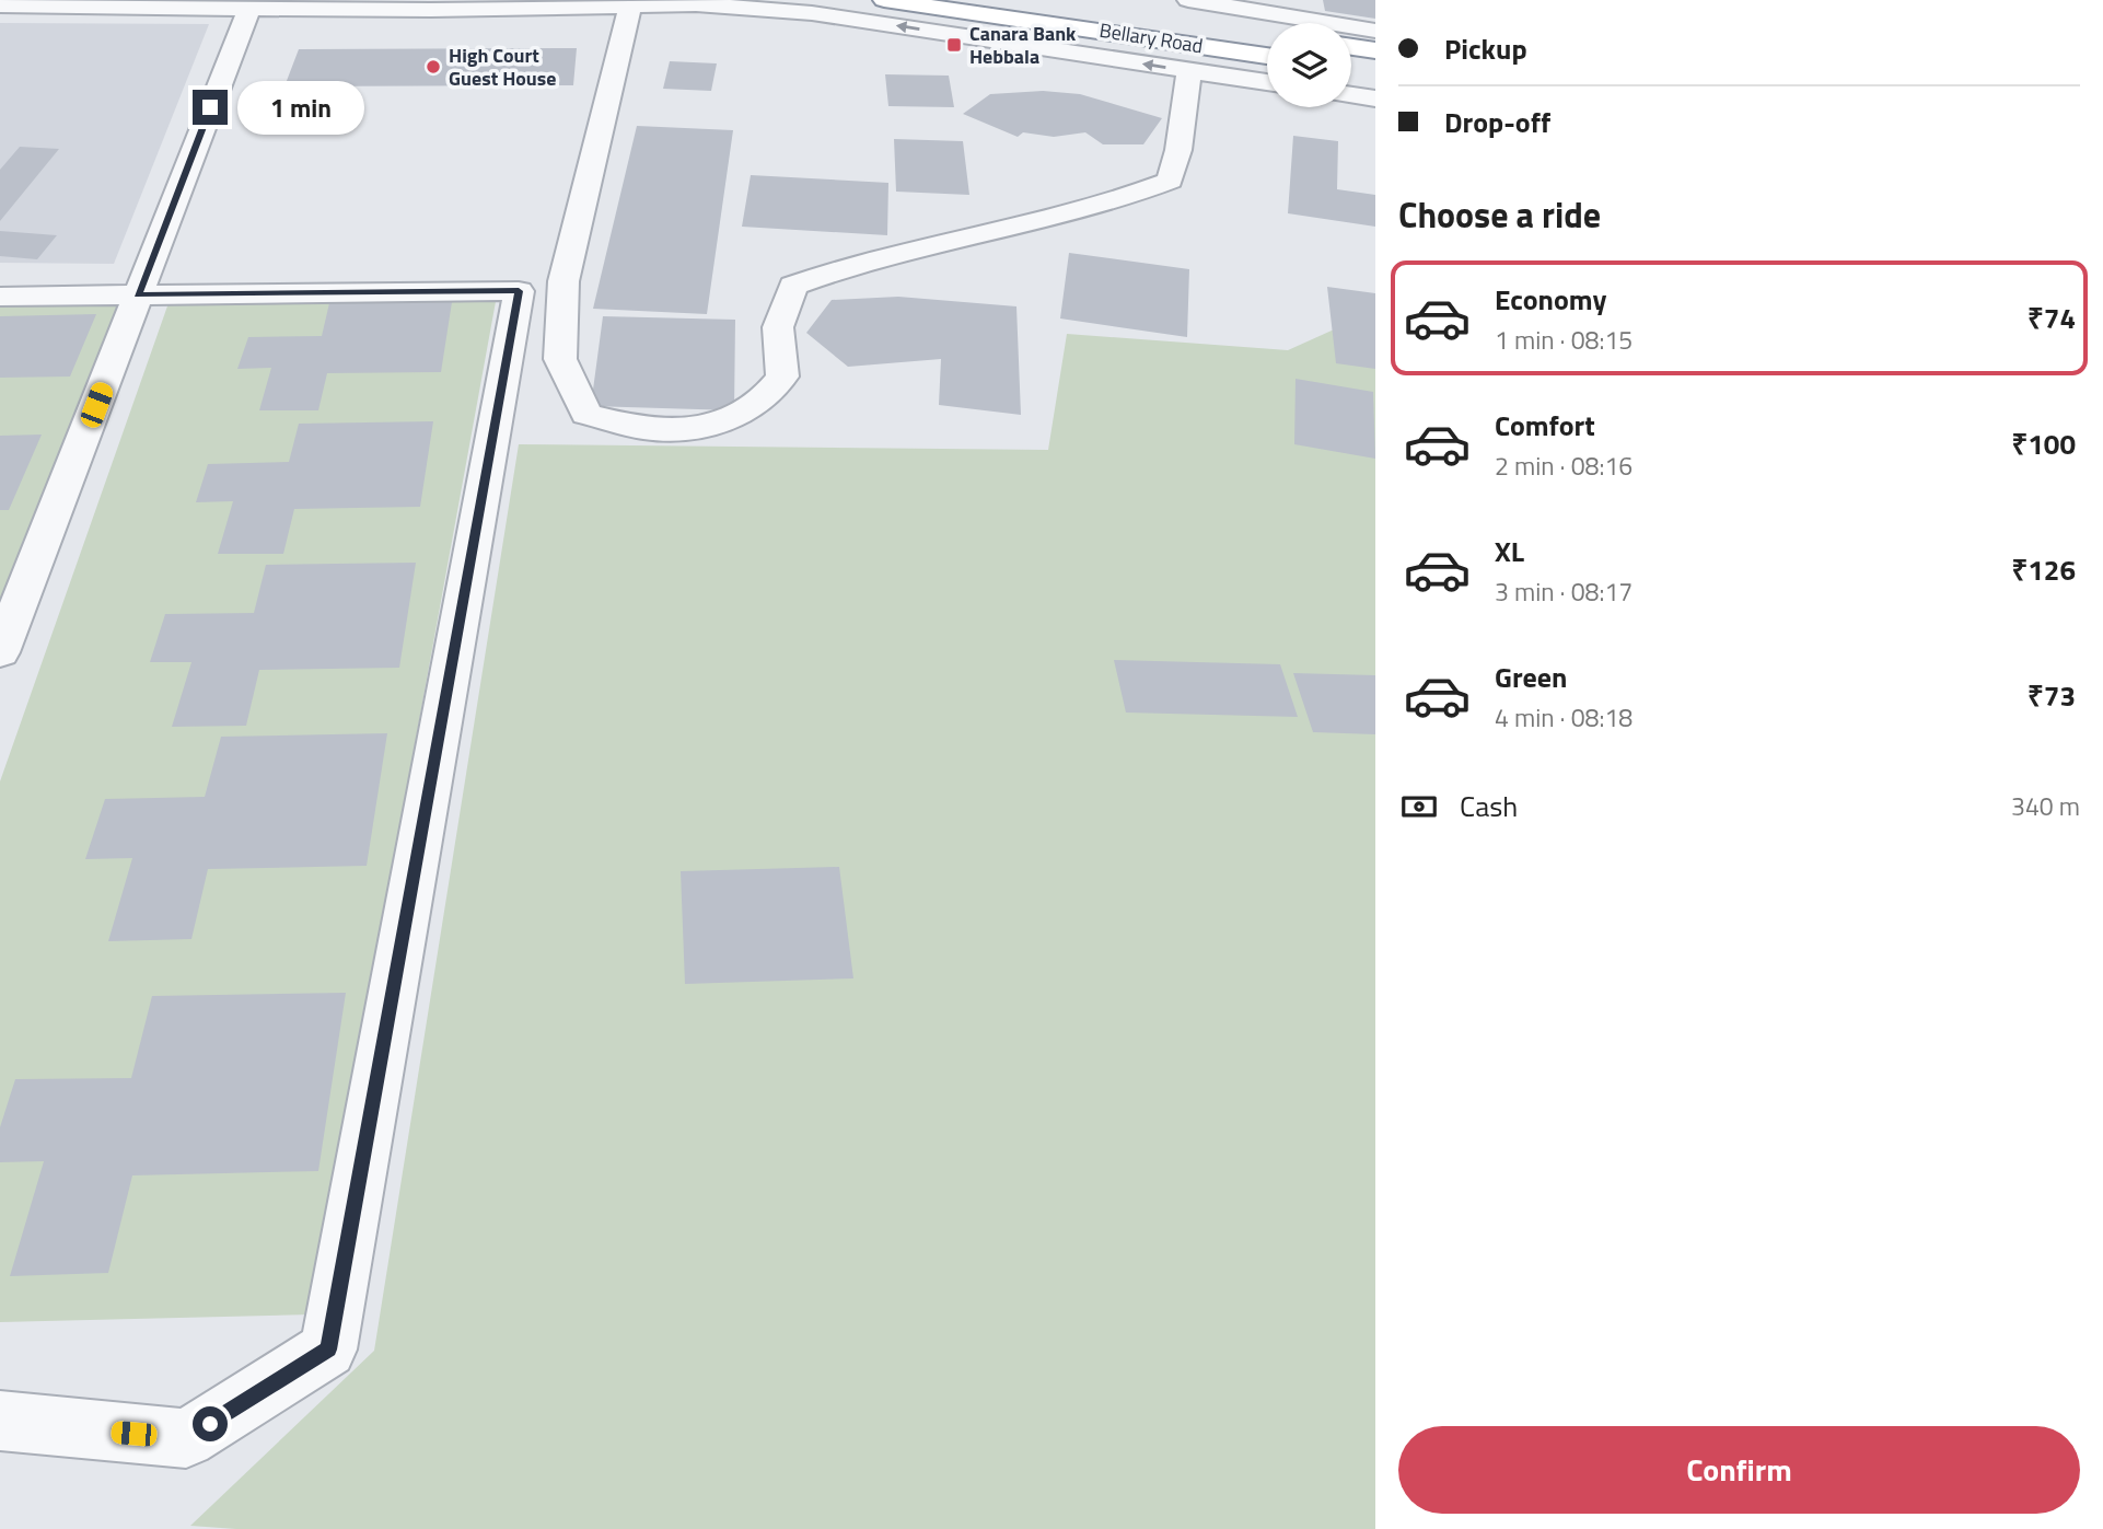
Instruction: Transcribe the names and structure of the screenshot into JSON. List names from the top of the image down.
{
  "streets": {
    "highway": ["Bellary Road"]
  },
  "places": {
    "transit": ["Canara Bank Hebbala"],
    "other": ["High Court Guest House"]
  },
  "page": {
    "banner": ["Pickup", "Drop-off"],
    "bubble": "1 min",
    "heading": "Choose a ride",
    "list": [
      {
        "name": "Economy",
        "note": "1 min · 08:15",
        "value": "₹74"
      },
      {
        "name": "Comfort",
        "note": "2 min · 08:16",
        "value": "₹100"
      },
      {
        "name": "XL",
        "note": "3 min · 08:17",
        "value": "₹126"
      },
      {
        "name": "Green",
        "note": "4 min · 08:18",
        "value": "₹73"
      }
    ],
    "pay": ["Cash", "340 m"],
    "buttons": "Confirm"
  }
}
